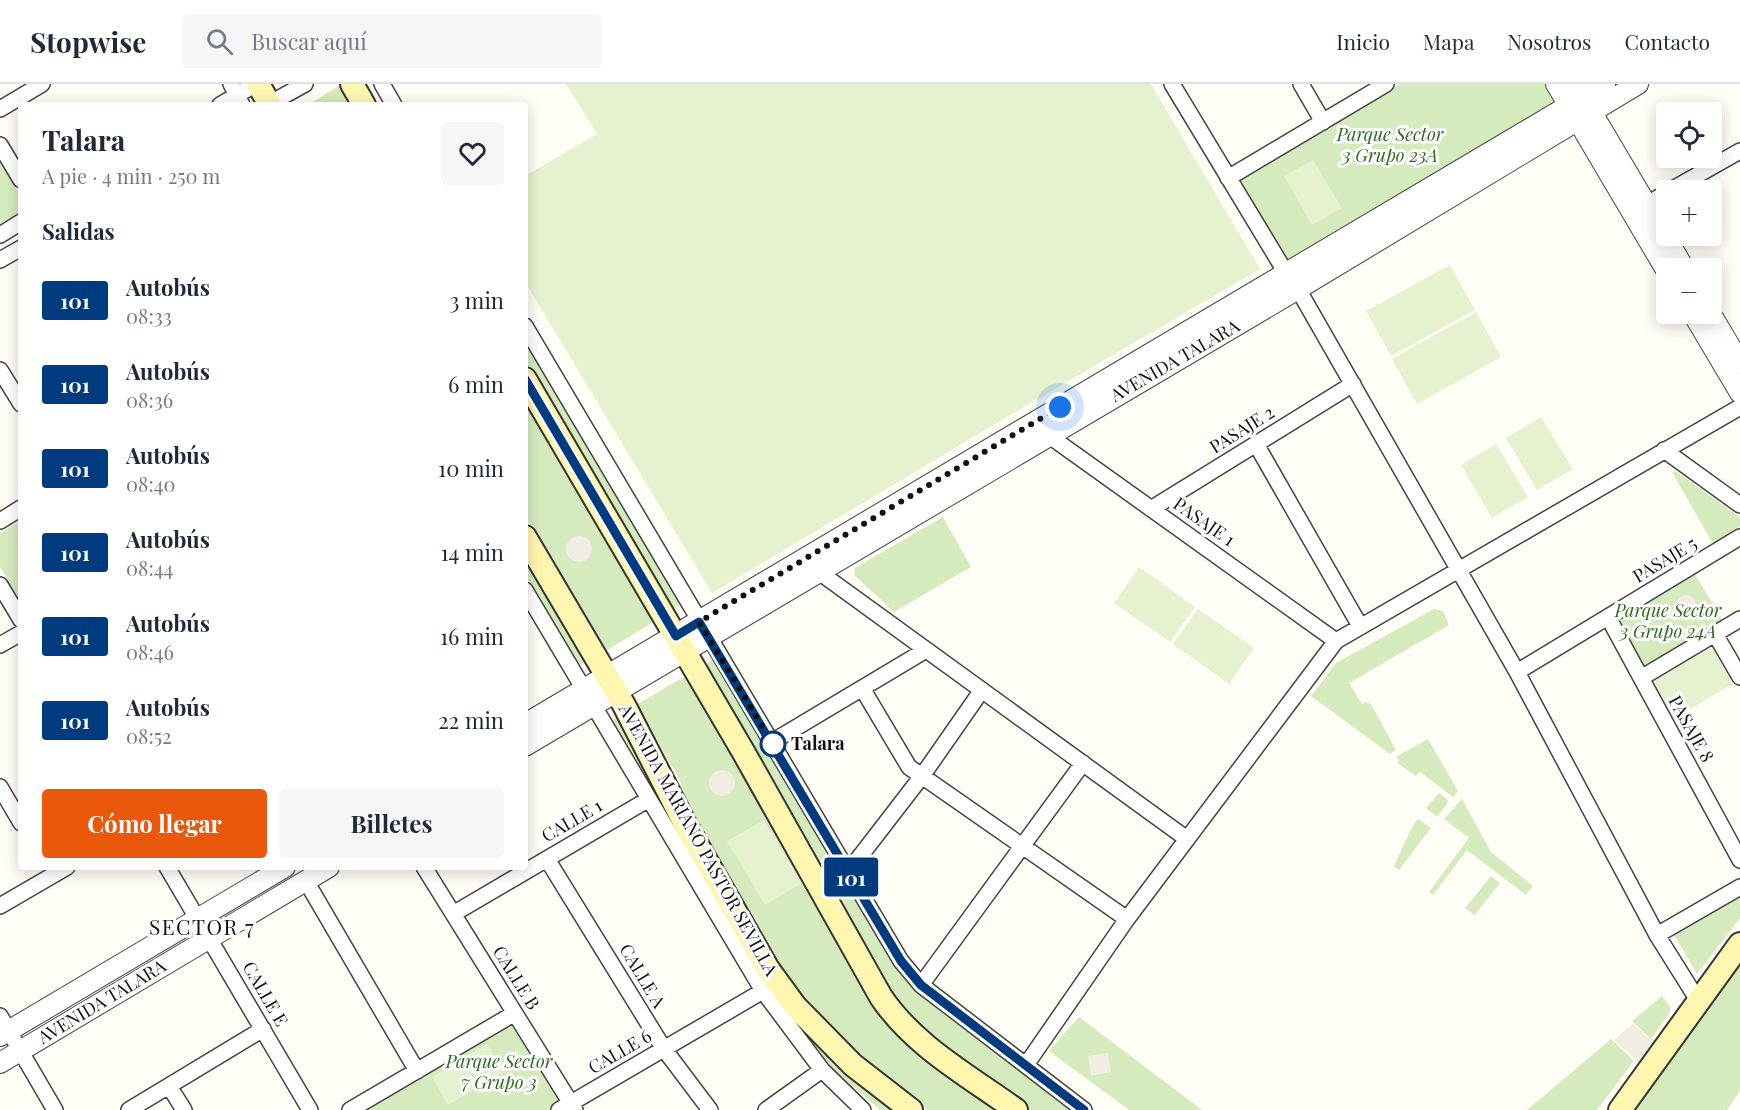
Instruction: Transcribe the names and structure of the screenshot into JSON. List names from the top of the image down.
{
  "streets": {
    "main road": ["AVENIDA MARIANO PASTOR SEVILLA"],
    "street": [
      "AVENIDA TALARA",
      "PASAJE 2",
      "PASAJE 1",
      "PASAJE 5",
      "PASAJE 8",
      "CALLE 1",
      "CALLE A",
      "CALLE B",
      "CALLE E",
      "CALLE 6"
    ]
  },
  "crossings": [
    ["AVENIDA TALARA", "PASAJE 1"],
    ["AVENIDA TALARA", "AVENIDA MARIANO PASTOR SEVILLA"],
    ["AVENIDA TALARA", "CALLE E"],
    ["PASAJE 2", "PASAJE 1"],
    ["PASAJE 5", "PASAJE 8"],
    ["CALLE 1", "AVENIDA MARIANO PASTOR SEVILLA"],
    ["CALLE 1", "CALLE A"],
    ["CALLE 1", "CALLE B"],
    ["AVENIDA MARIANO PASTOR SEVILLA", "CALLE 6"],
    ["CALLE A", "CALLE 6"],
    ["CALLE B", "CALLE 6"]
  ],
  "districts": ["SECTOR 7"],
  "parks": ["Parque Sector 3 Grupo 23A", "Parque Sector 3 Grupo 24A", "Parque Sector 7 Grupo 3"],
  "places": ["Talara"],
  "lines": ["bus line 101"],
  "page": {
    "header": "Stopwise",
    "search": "Buscar aquí",
    "nav": [
      "Inicio",
      "Mapa",
      "Nosotros",
      "Contacto"
    ],
    "on_map": "101",
    "map_buttons": ["+", "−"],
    "heading": [
      ["Talara", "A pie · 4 min · 250 m"],
      "Salidas"
    ],
    "list": [
      {
        "mark": "101",
        "name": "Autobús",
        "note": "08:33",
        "value": "3 min"
      },
      {
        "mark": "101",
        "name": "Autobús",
        "note": "08:36",
        "value": "6 min"
      },
      {
        "mark": "101",
        "name": "Autobús",
        "note": "08:40",
        "value": "10 min"
      },
      {
        "mark": "101",
        "name": "Autobús",
        "note": "08:44",
        "value": "14 min"
      },
      {
        "mark": "101",
        "name": "Autobús",
        "note": "08:46",
        "value": "16 min"
      },
      {
        "mark": "101",
        "name": "Autobús",
        "note": "08:52",
        "value": "22 min"
      }
    ],
    "buttons": ["Cómo llegar", "Billetes"]
  }
}
